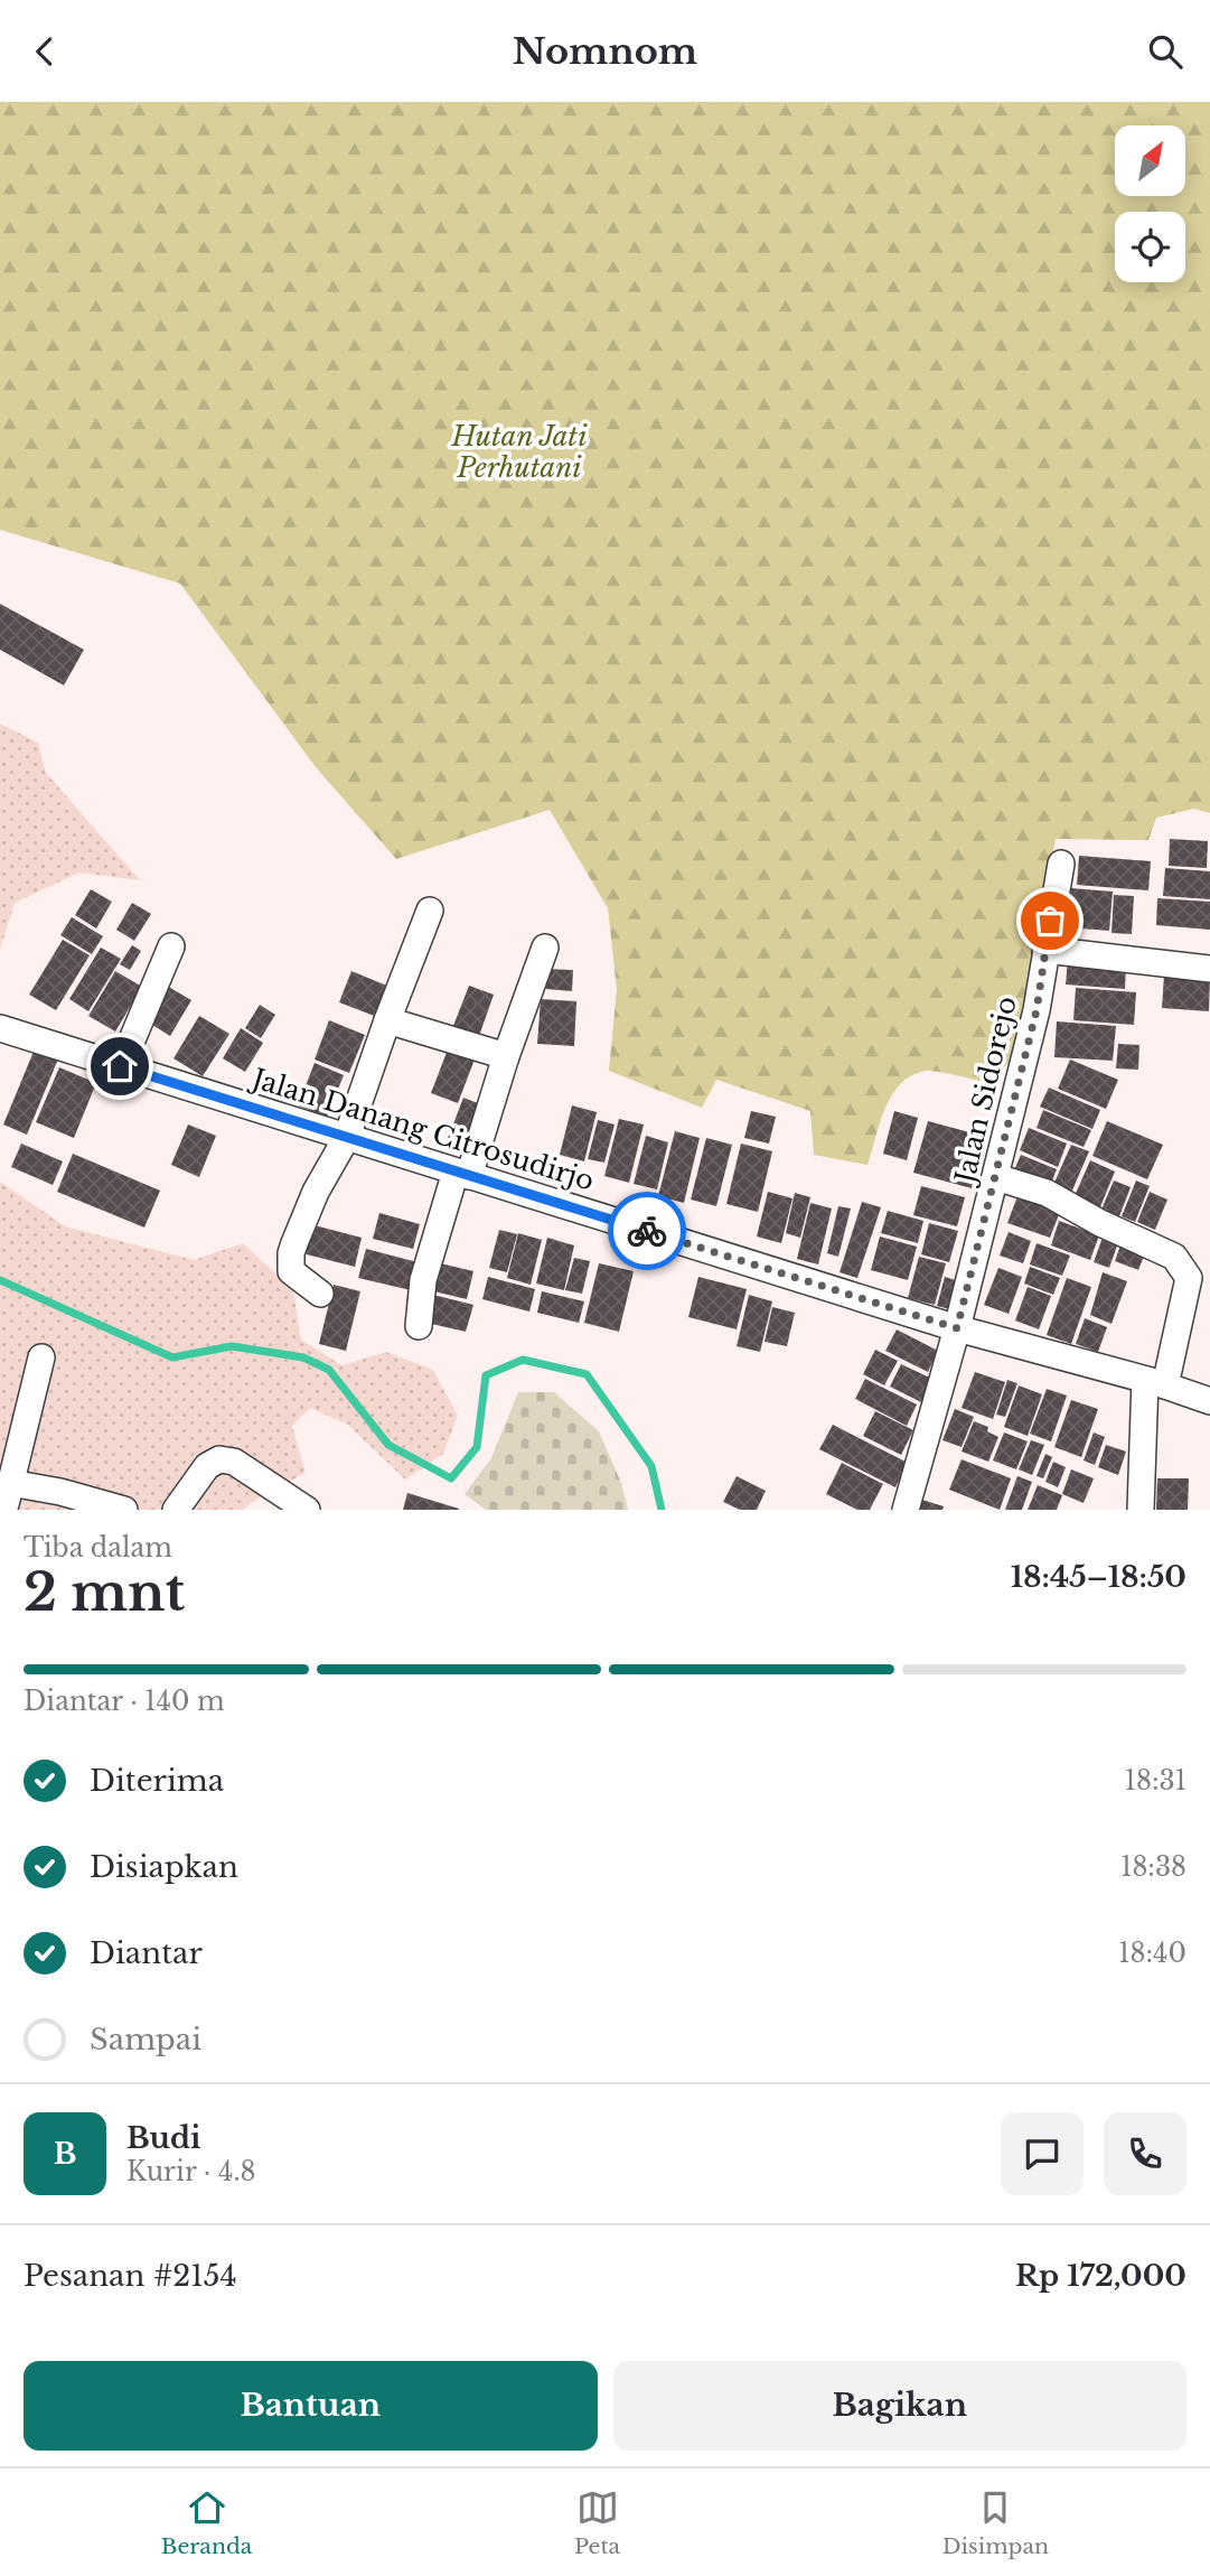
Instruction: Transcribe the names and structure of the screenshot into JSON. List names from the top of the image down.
{
  "streets": {
    "street": ["Jalan Sidorejo", "Jalan Danang Citrosudirjo"]
  },
  "crossings": [
    ["Jalan Sidorejo", "Jalan Danang Citrosudirjo"]
  ],
  "parks": ["Hutan Jati Perhutani"],
  "north": "top right",
  "page": {
    "header": "Nomnom",
    "heading": ["2 mnt", "Tiba dalam", "18:45–18:50"],
    "panel": [
      "Budi",
      "Kurir · 4.8",
      "Pesanan #2154",
      "Rp 172,000"
    ],
    "bar": "Diantar · 140 m",
    "list": [
      ["Diterima", "18:31"],
      ["Disiapkan", "18:38"],
      ["Diantar", "18:40"],
      "Sampai"
    ],
    "round": "B",
    "buttons": ["Bantuan", "Bagikan"],
    "tabs": ["Beranda", "Peta", "Disimpan"]
  }
}
